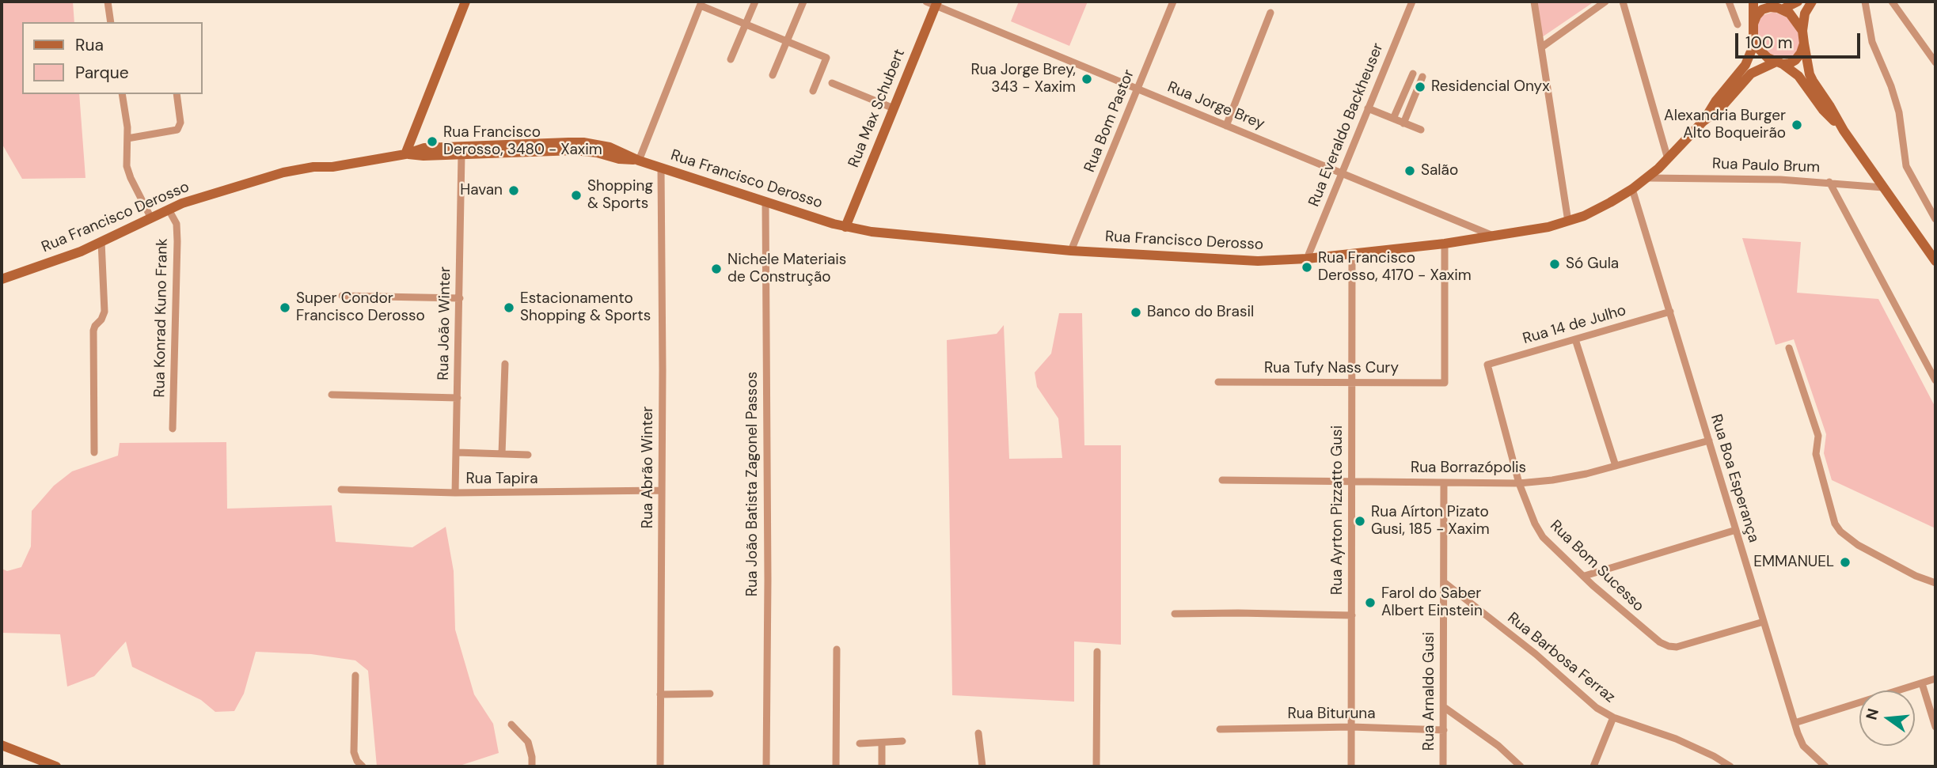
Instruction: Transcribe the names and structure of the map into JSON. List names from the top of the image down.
{
  "streets": {
    "main road": ["Rua Max Schubert", "Rua Francisco Derosso"],
    "street": [
      "Rua Jorge Brey",
      "Rua Bom Pastor",
      "Rua Everaldo Backheuser",
      "Rua Paulo Brum",
      "Rua Konrad Kuno Frank",
      "Rua João Winter",
      "Rua 14 de Julho",
      "Rua Tufy Nass Cury",
      "Rua Abrão Winter",
      "Rua Borrazópolis",
      "Rua Boa Esperança",
      "Rua Tapira",
      "Rua João Batista Zagonel Passos",
      "Rua Ayrton Pizzatto Gusi",
      "Rua Bom Sucesso",
      "Rua Barbosa Ferraz",
      "Rua Arnaldo Gusi",
      "Rua Bituruna"
    ]
  },
  "crossings": [
    ["Rua Jorge Brey", "Rua Max Schubert"],
    ["Rua Jorge Brey", "Rua Bom Pastor"],
    ["Rua Jorge Brey", "Rua Everaldo Backheuser"],
    ["Rua Jorge Brey", "Rua Francisco Derosso"],
    ["Rua Max Schubert", "Rua Francisco Derosso"],
    ["Rua Bom Pastor", "Rua Francisco Derosso"],
    ["Rua Everaldo Backheuser", "Rua Francisco Derosso"],
    ["Rua Paulo Brum", "Rua Francisco Derosso"],
    ["Rua Francisco Derosso", "Rua Konrad Kuno Frank"],
    ["Rua Francisco Derosso", "Rua João Winter"],
    ["Rua Francisco Derosso", "Rua Tufy Nass Cury"],
    ["Rua Francisco Derosso", "Rua Abrão Winter"],
    ["Rua Francisco Derosso", "Rua Boa Esperança"],
    ["Rua Francisco Derosso", "Rua João Batista Zagonel Passos"],
    ["Rua Francisco Derosso", "Rua Ayrton Pizzatto Gusi"],
    ["Rua João Winter", "Rua Tapira"],
    ["Rua 14 de Julho", "Rua Boa Esperança"],
    ["Rua 14 de Julho", "Rua Bom Sucesso"],
    ["Rua Tufy Nass Cury", "Rua Ayrton Pizzatto Gusi"],
    ["Rua Abrão Winter", "Rua Tapira"],
    ["Rua Borrazópolis", "Rua Boa Esperança"],
    ["Rua Borrazópolis", "Rua Ayrton Pizzatto Gusi"],
    ["Rua Borrazópolis", "Rua Bom Sucesso"],
    ["Rua Borrazópolis", "Rua Arnaldo Gusi"],
    ["Rua Boa Esperança", "Rua Bom Sucesso"],
    ["Rua Ayrton Pizzatto Gusi", "Rua Bituruna"],
    ["Rua Barbosa Ferraz", "Rua Arnaldo Gusi"],
    ["Rua Arnaldo Gusi", "Rua Bituruna"]
  ],
  "places": [
    "Rua Jorge Brey, 343 - Xaxim",
    "Residencial Onyx",
    "Alexandria Burger Alto Boqueirão",
    "Rua Francisco Derosso, 3480 - Xaxim",
    "Salão",
    "Havan",
    "Shopping & Sports",
    "Só Gula",
    "Rua Francisco Derosso, 4170 - Xaxim",
    "Nichele Materiais de Construção",
    "Super Condor Francisco Derosso",
    "Estacionamento Shopping & Sports",
    "Banco do Brasil",
    "Rua Aírton Pizato Gusi, 185 - Xaxim",
    "EMMANUEL",
    "Farol do Saber Albert Einstein"
  ],
  "legend": ["Rua", "Parque"],
  "scale_bar": "100 m",
  "north": "left"
}
